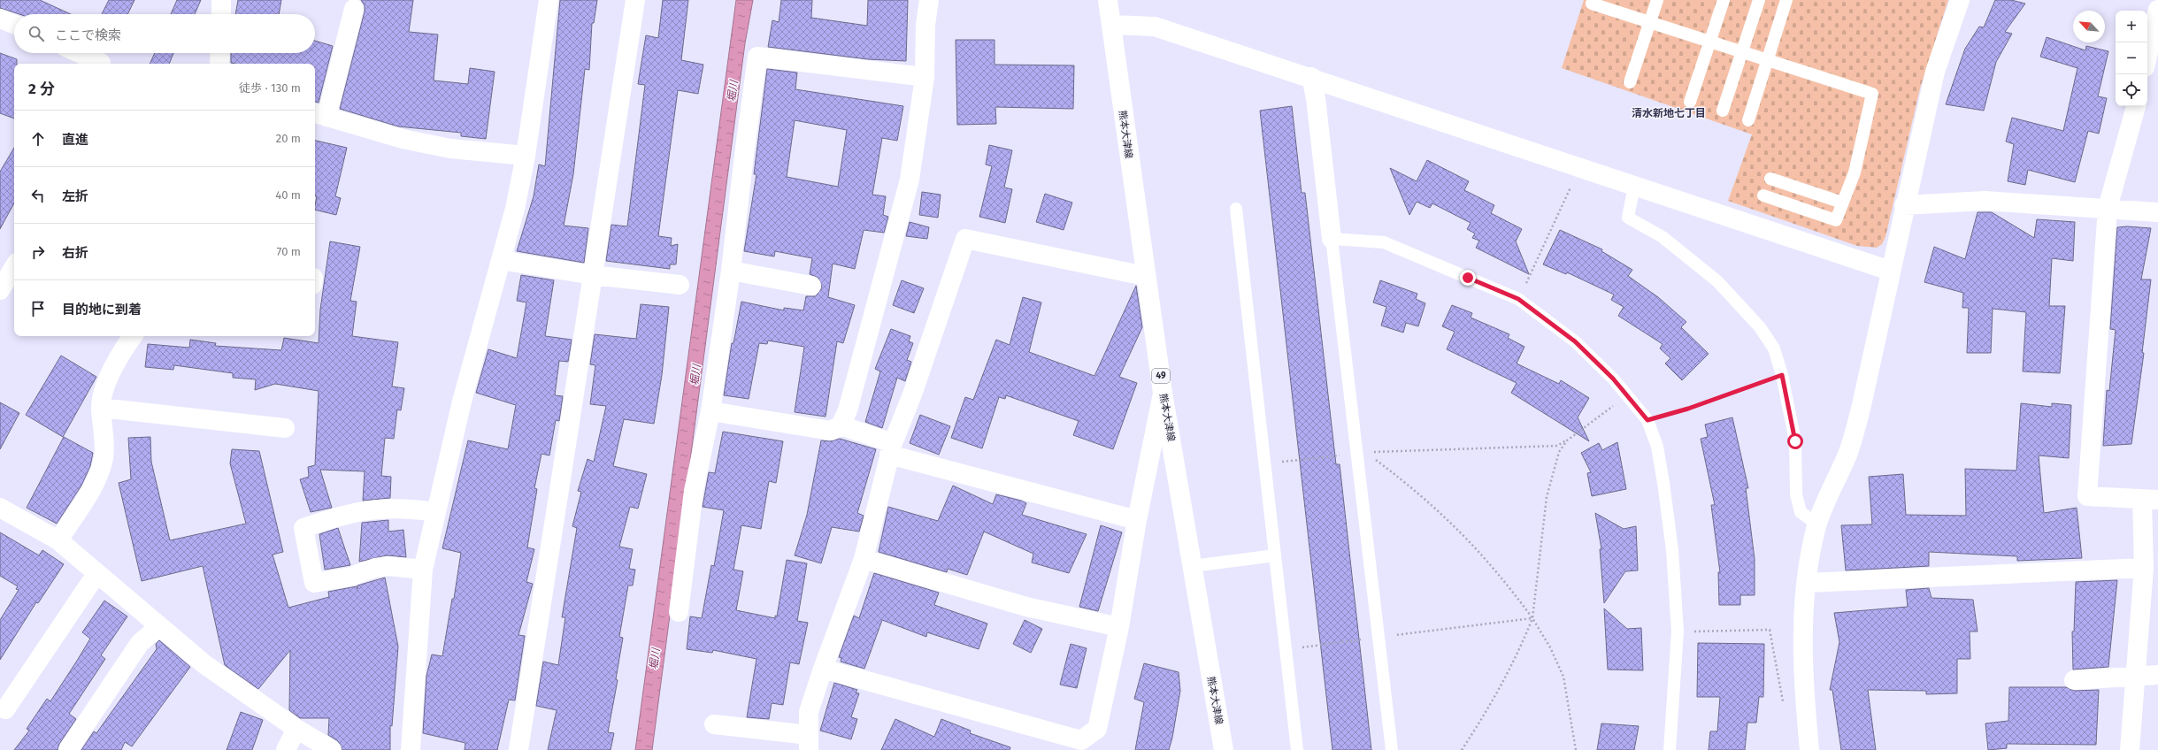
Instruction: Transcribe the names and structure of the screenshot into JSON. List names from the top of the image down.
{
  "streets": {
    "street": ["熊本大津線", "49"]
  },
  "districts": ["清水新地七丁目"],
  "water": ["堀川"],
  "north": "top left",
  "page": {
    "map_buttons": ["+", "−"],
    "search": "ここで検索",
    "heading": ["2 分", "徒歩 · 130 m"],
    "list": [
      ["直進", "20 m"],
      ["左折", "40 m"],
      ["右折", "70 m"],
      "目的地に到着"
    ]
  }
}
